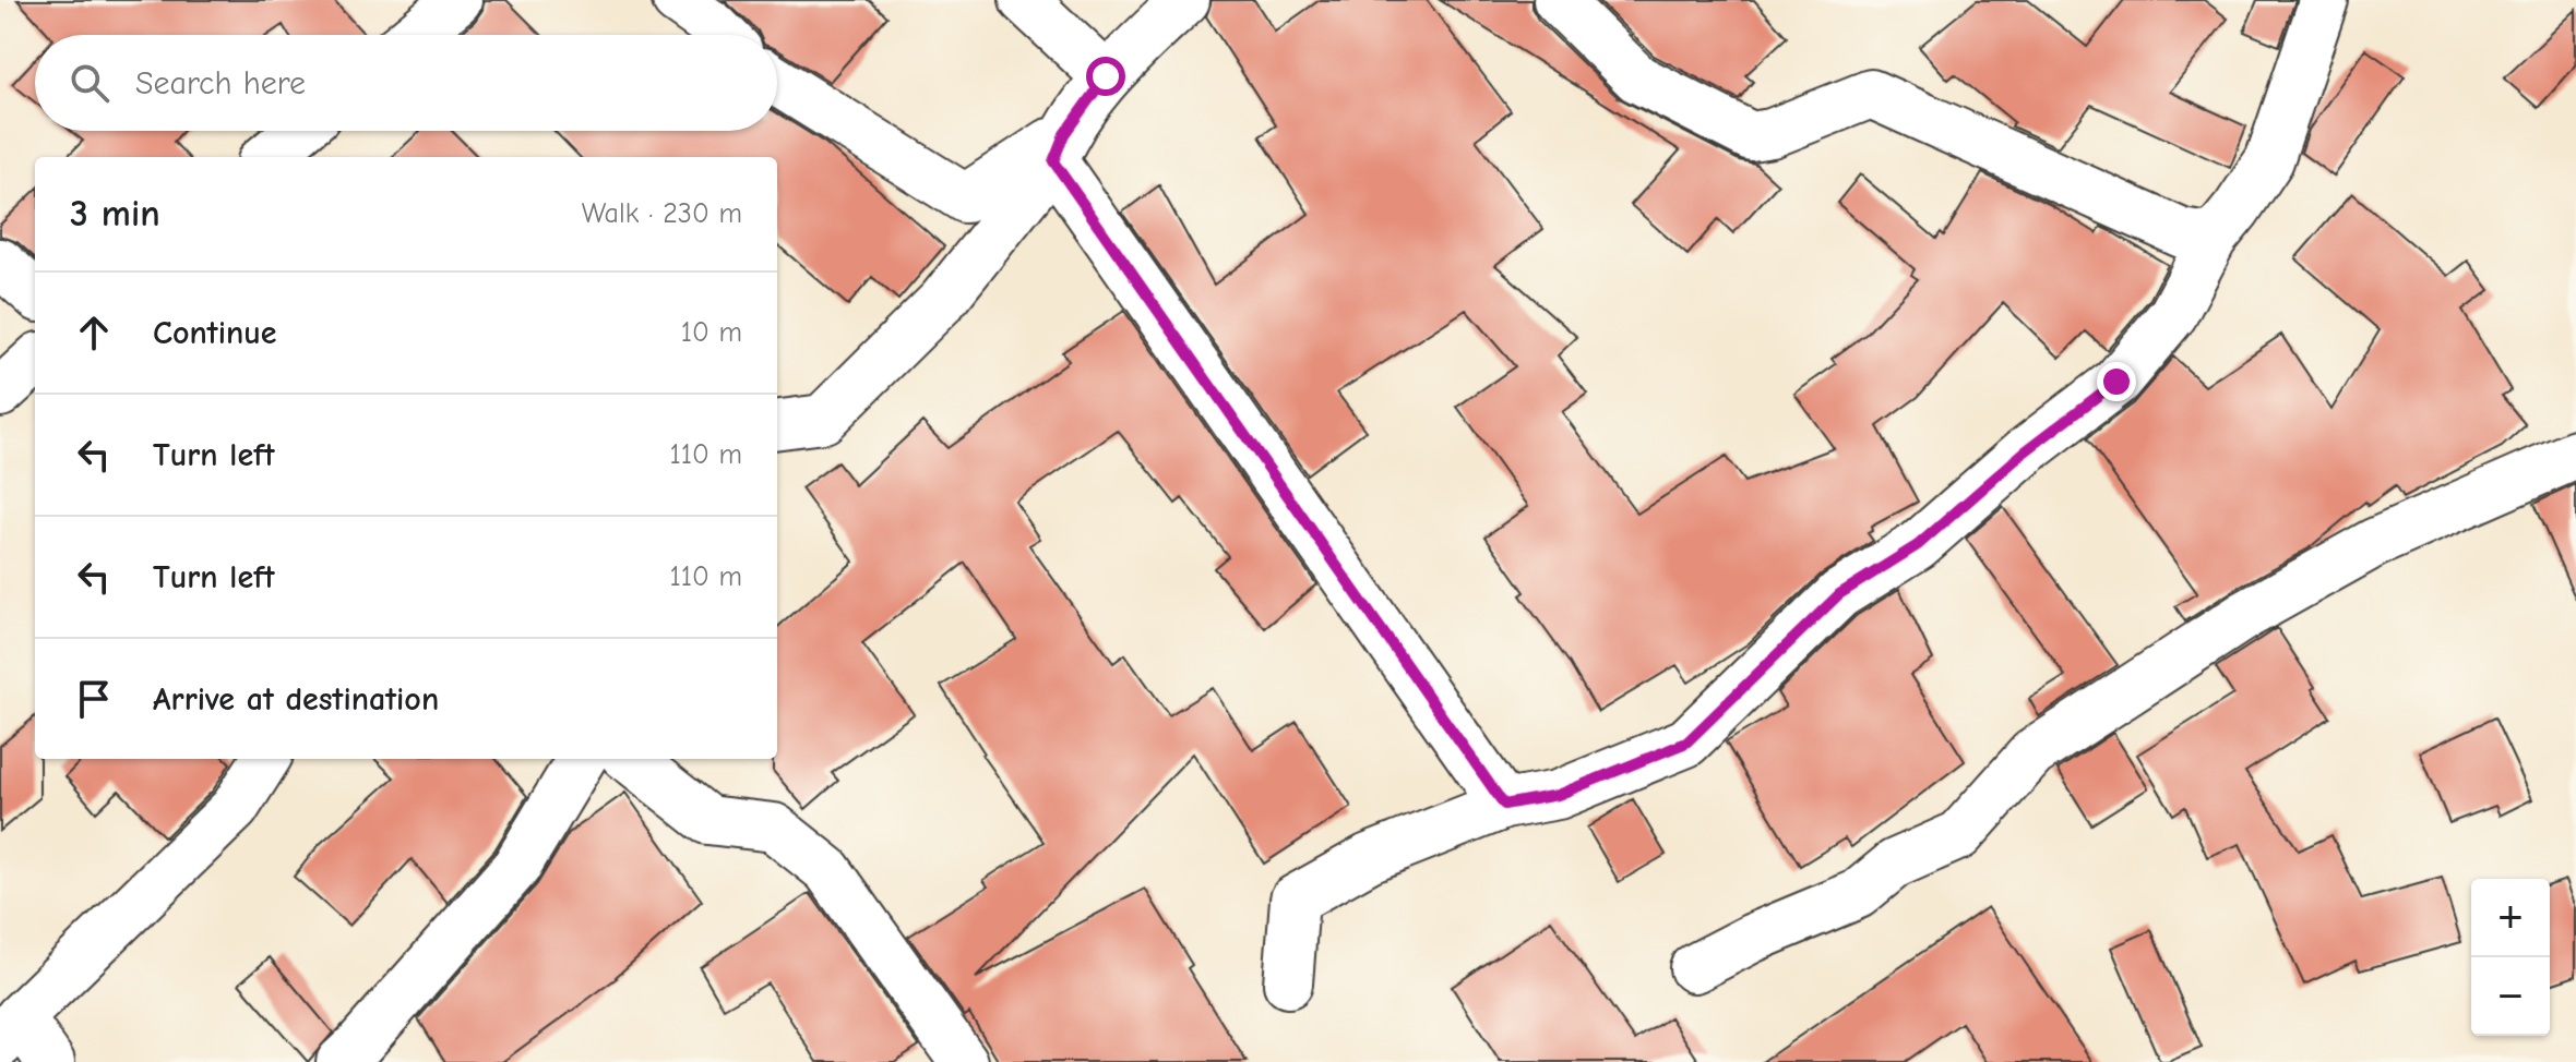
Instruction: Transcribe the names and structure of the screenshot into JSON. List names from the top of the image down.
{
  "page": {
    "search": "Search here",
    "heading": ["3 min", "Walk · 230 m"],
    "list": [
      ["Continue", "10 m"],
      ["Turn left", "110 m"],
      ["Turn left", "110 m"],
      "Arrive at destination"
    ],
    "map_buttons": ["+", "−"]
  }
}
